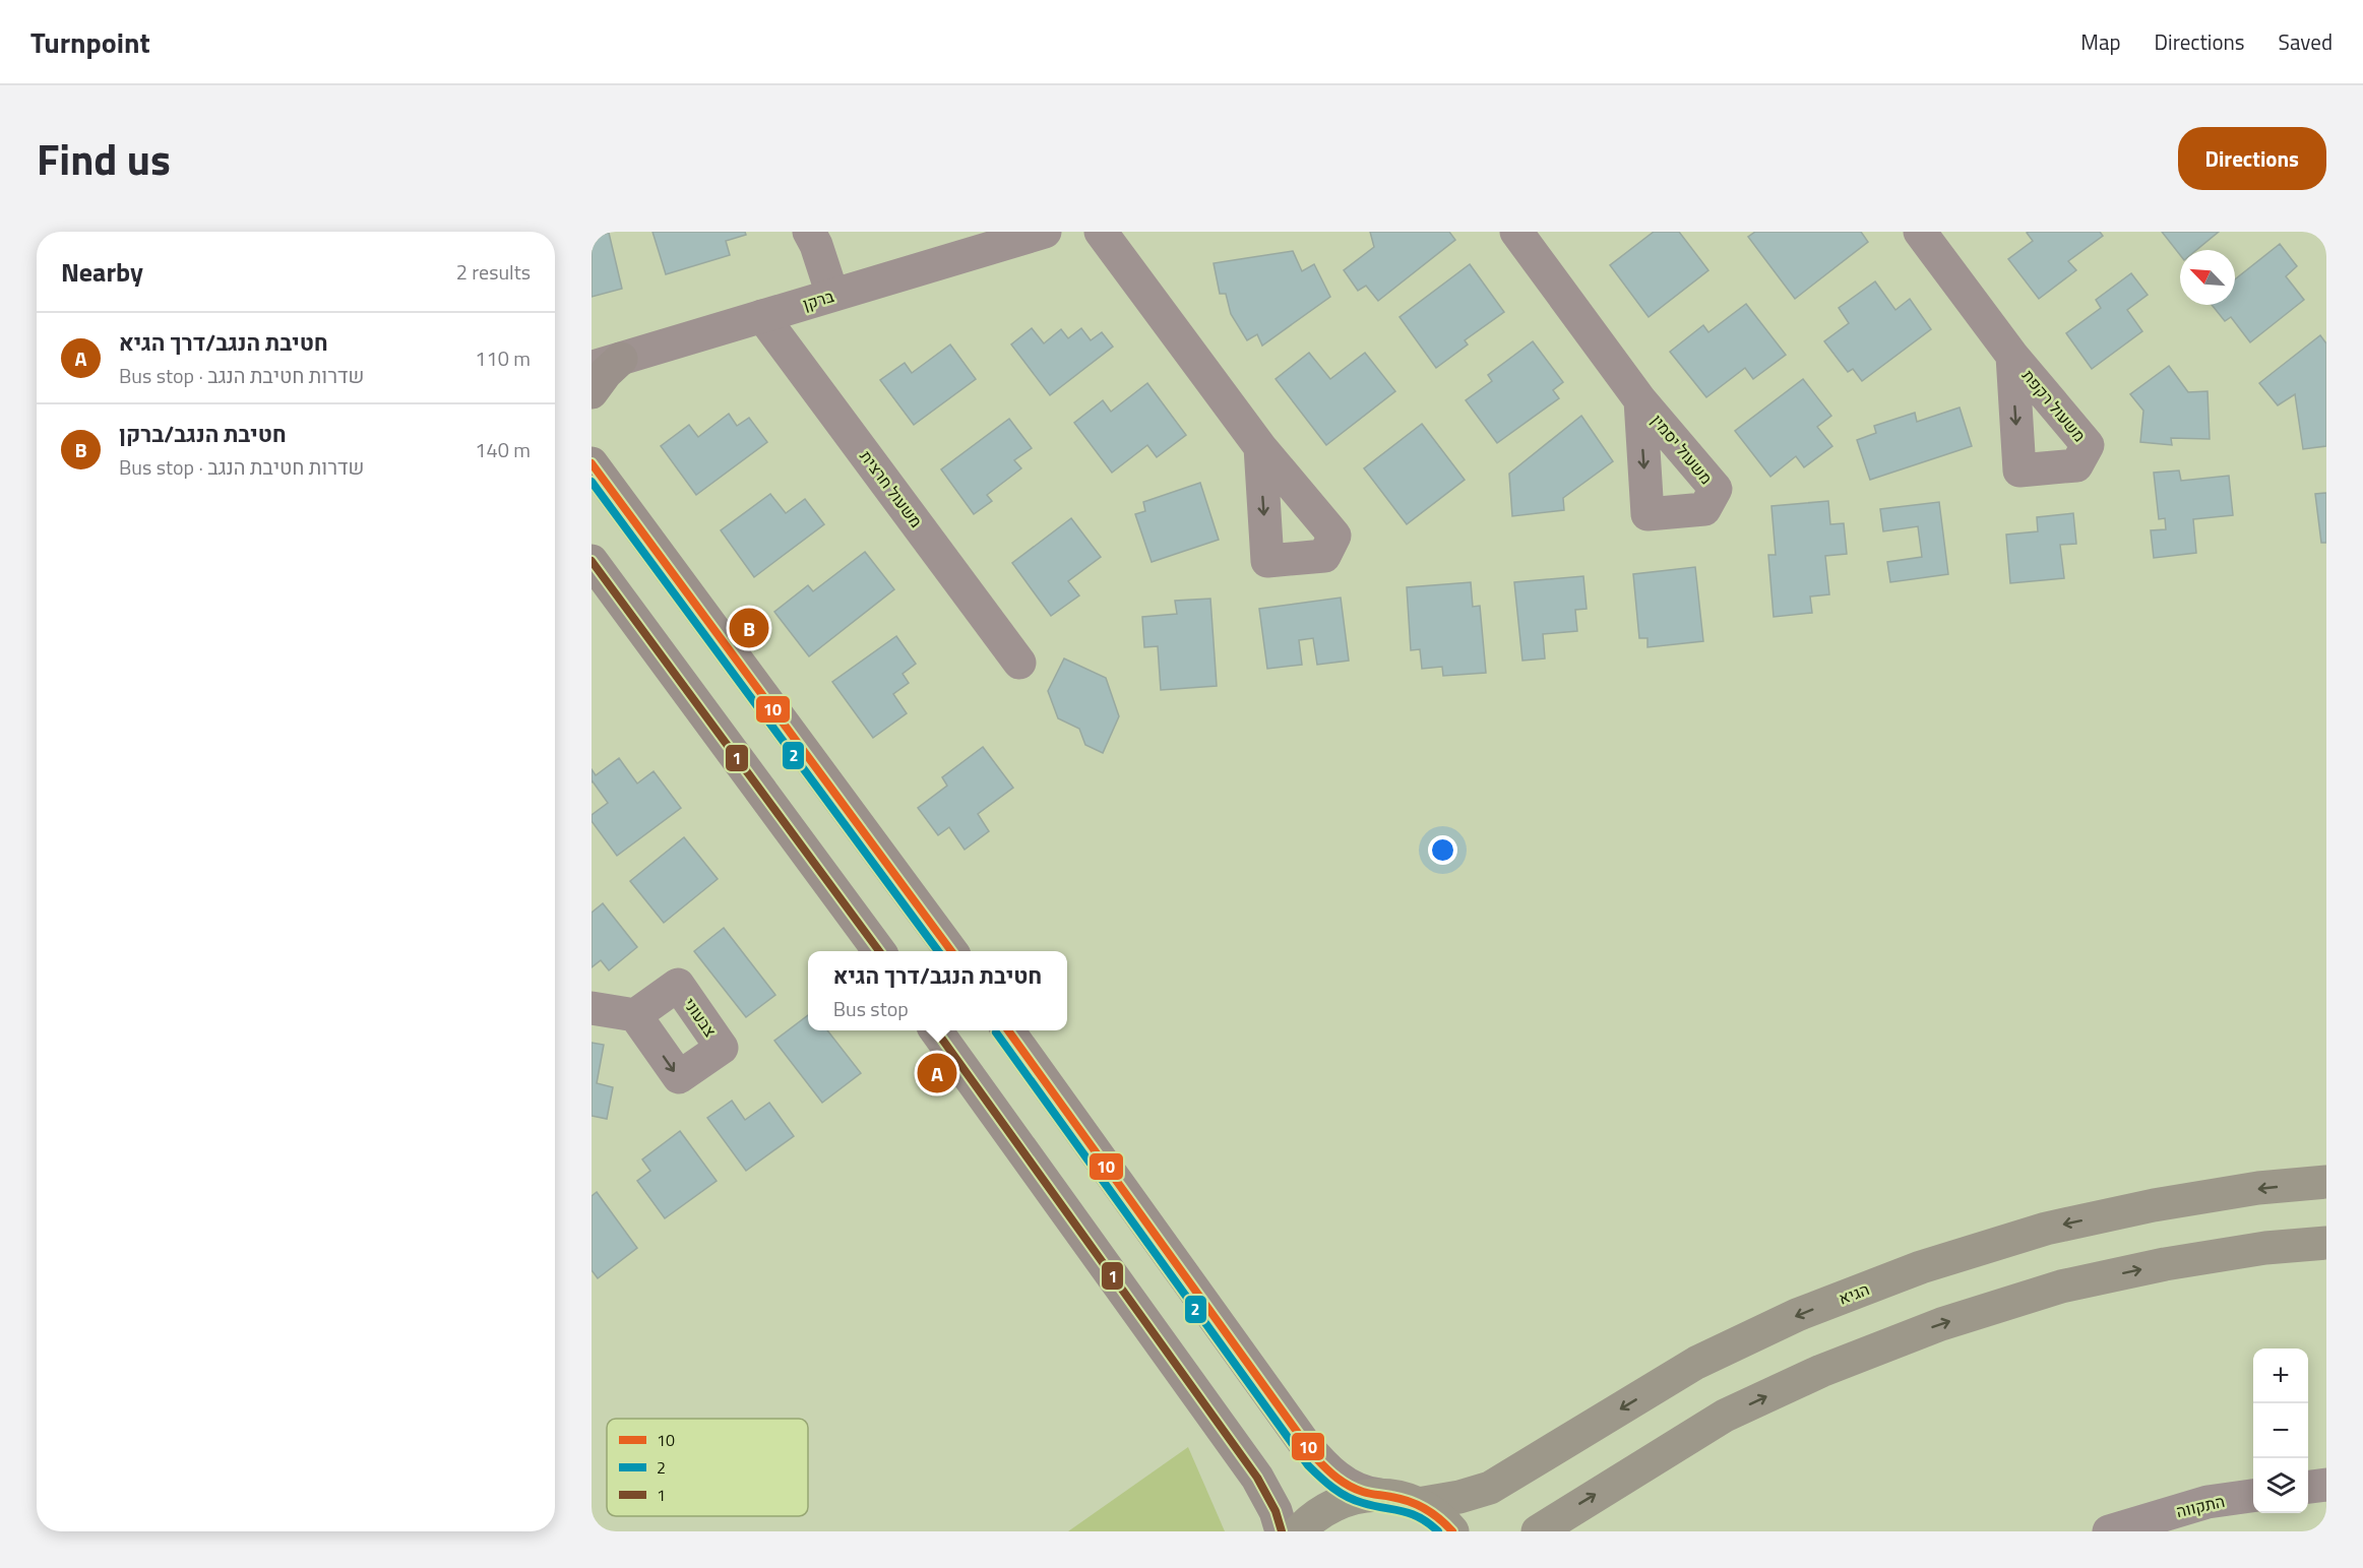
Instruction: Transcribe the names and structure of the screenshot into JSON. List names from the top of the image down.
{
  "streets": {
    "highway": ["הגיא"],
    "street": [
      "ברקן",
      "משעול רקפת",
      "משעול יסמין",
      "משעול חרצית",
      "התקווה"
    ]
  },
  "crossings": [
    ["ברקן", "משעול חרצית"]
  ],
  "lines": ["transit line 10", "transit line 2", "transit line 1"],
  "legend": ["10", "2", "1"],
  "north": "top left",
  "page": {
    "header": "Turnpoint",
    "nav": ["Map", "Directions", "Saved"],
    "title": "Find us",
    "buttons": "Directions",
    "heading": ["Nearby", "2 results"],
    "list": [
      {
        "mark": "A",
        "name": "חטיבת הנגב/דרך הגיא",
        "note": "Bus stop · שדרות חטיבת הנגב",
        "value": "110 m"
      },
      {
        "mark": "B",
        "name": "חטיבת הנגב/ברקן",
        "note": "Bus stop · שדרות חטיבת הנגב",
        "value": "140 m"
      }
    ],
    "pins": ["B", "A"],
    "popup": ["חטיבת הנגב/דרך הגיא", "Bus stop"],
    "map_buttons": ["+", "−"]
  }
}
